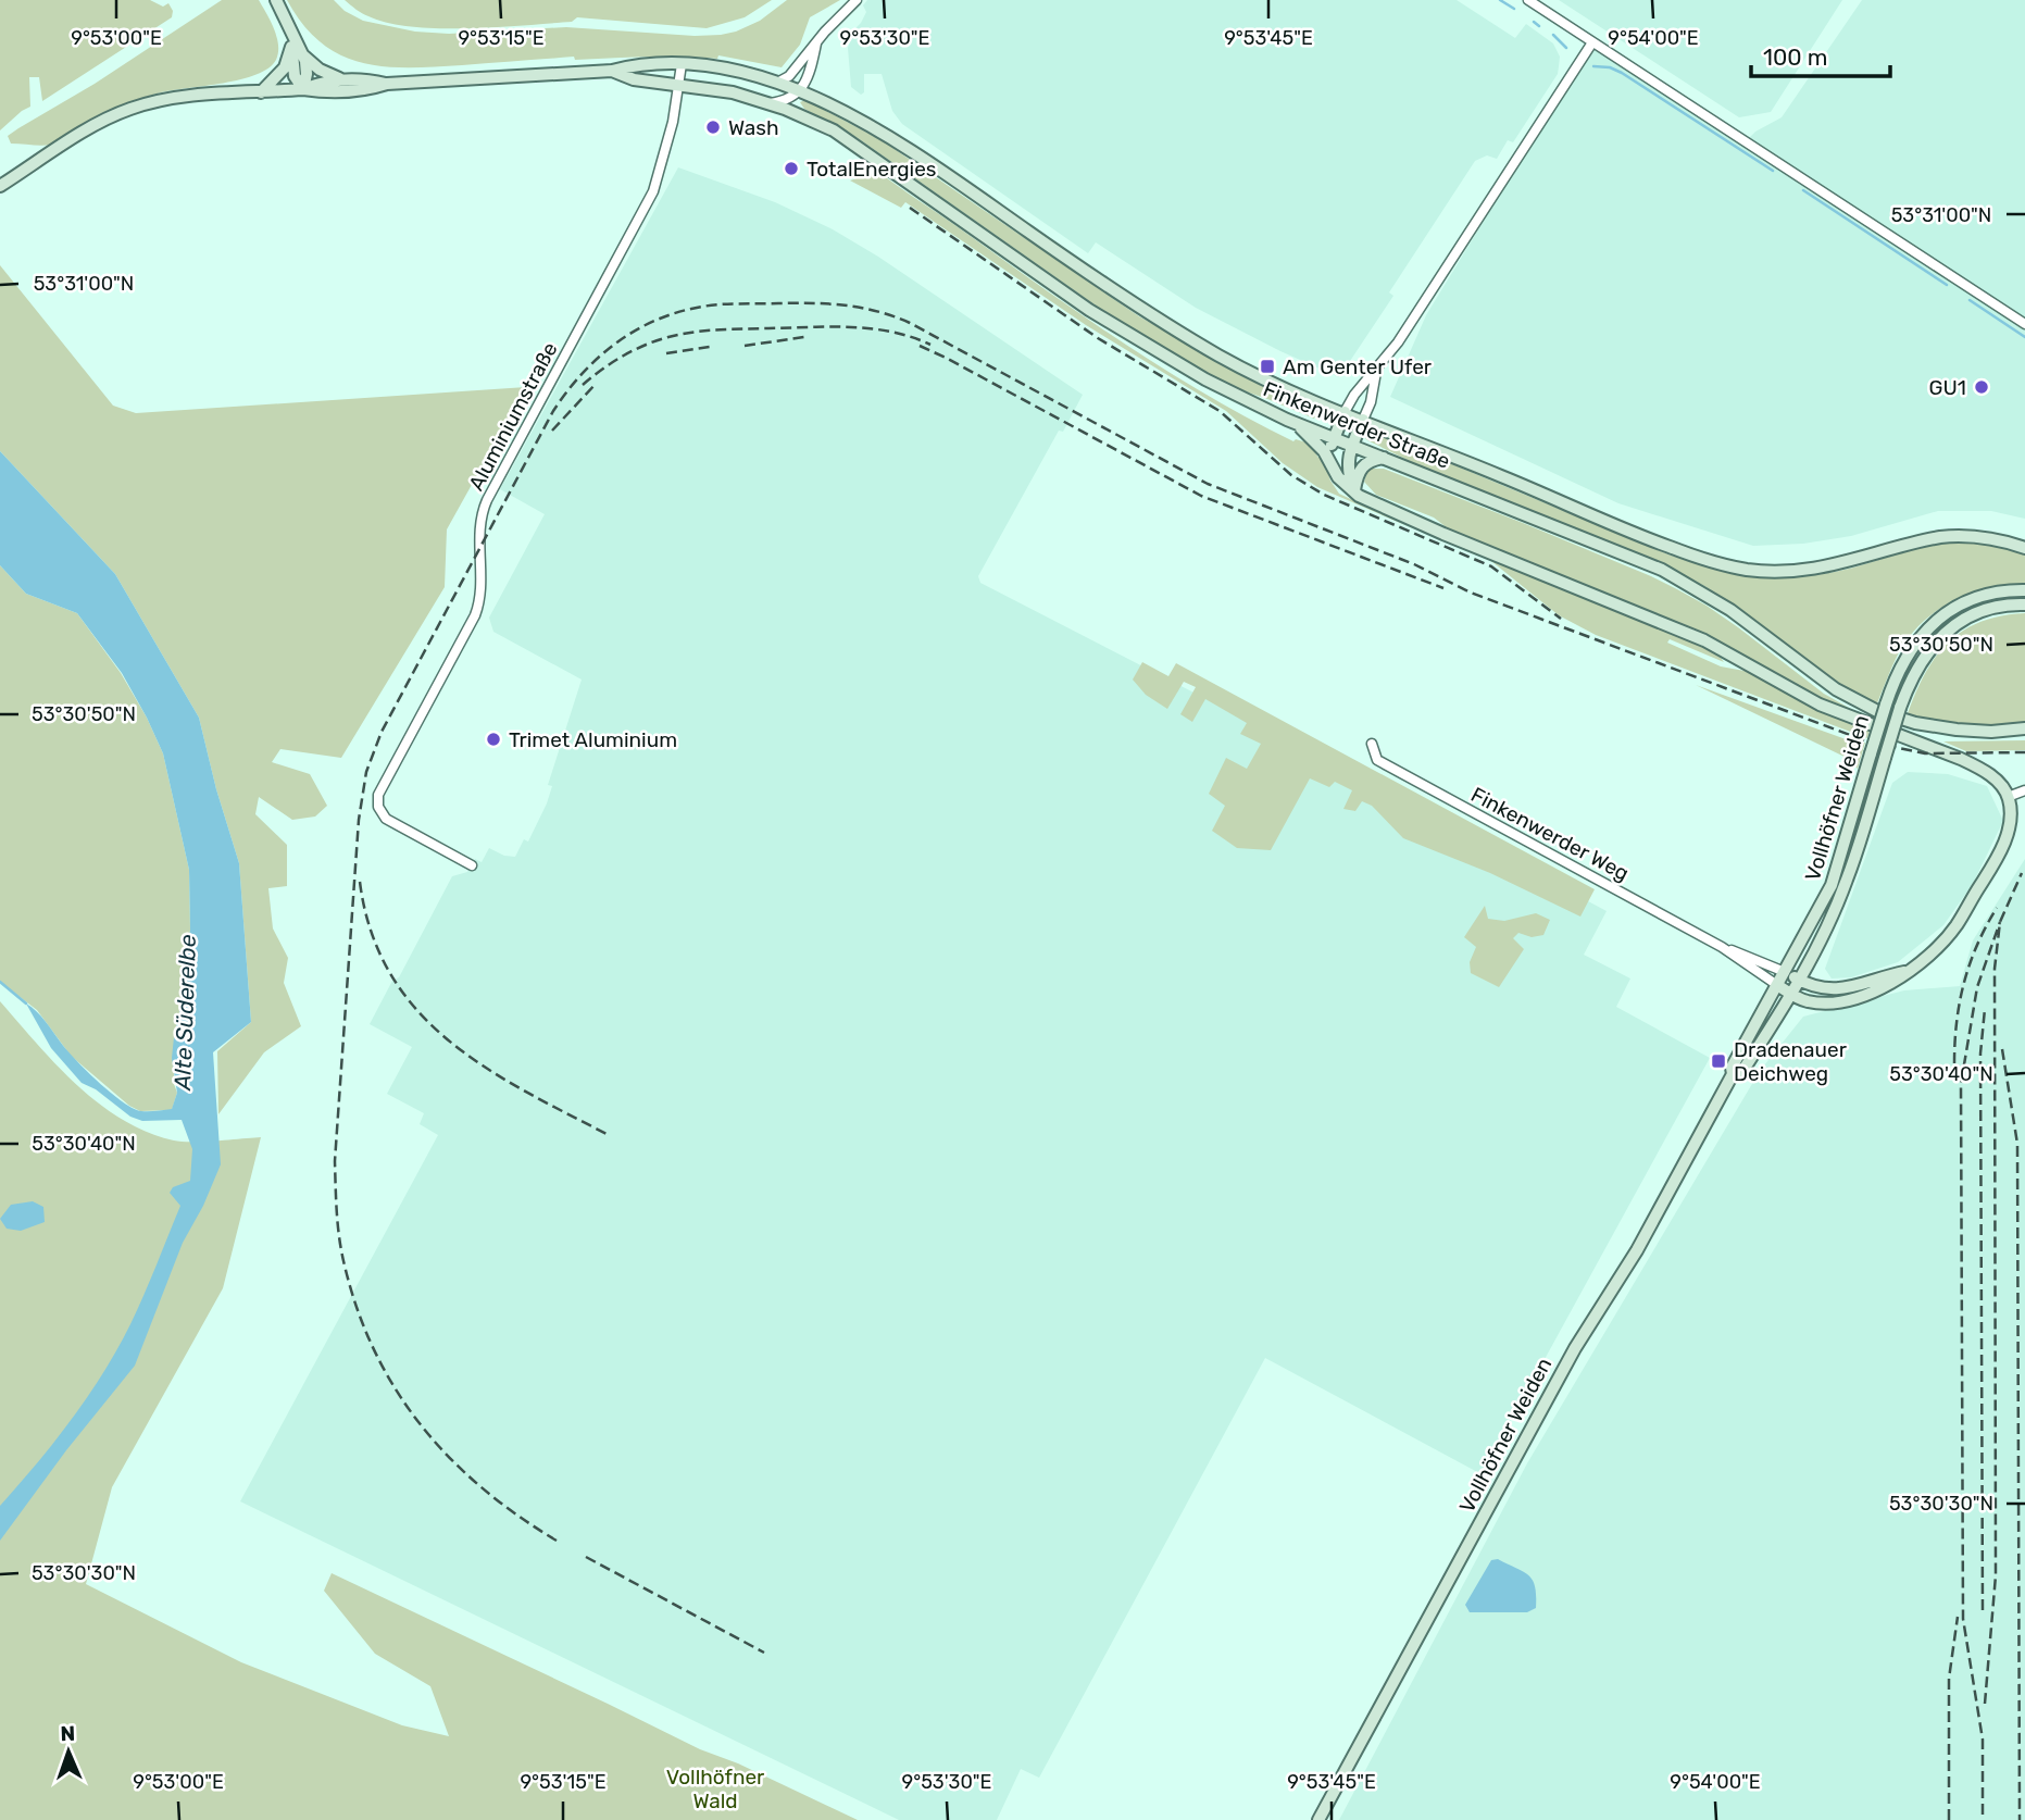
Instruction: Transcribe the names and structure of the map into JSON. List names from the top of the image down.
{
  "streets": {
    "main road": ["Finkenwerder Straße", "Vollhöfner Weiden"],
    "street": ["Aluminiumstraße", "Finkenwerder Weg"]
  },
  "crossings": [
    ["Aluminiumstraße", "Finkenwerder Straße"],
    ["Vollhöfner Weiden", "Finkenwerder Weg"]
  ],
  "water": ["Alte Süderelbe"],
  "parks": ["Vollhöfner Wald"],
  "places": {
    "other": [
      "Wash",
      "TotalEnergies",
      "GU1",
      "Trimet Aluminium"
    ],
    "transit": ["Am Genter Ufer", "Dradenauer Deichweg"]
  },
  "scale_bar": "100 m",
  "north": "top",
  "coordinates": [
    "9°53'00\"E",
    "9°53'15\"E",
    "9°53'30\"E",
    "9°53'45\"E",
    "9°54'00\"E",
    "53°31'00\"N",
    "53°30'50\"N",
    "53°30'40\"N",
    "53°30'30\"N"
  ]
}
